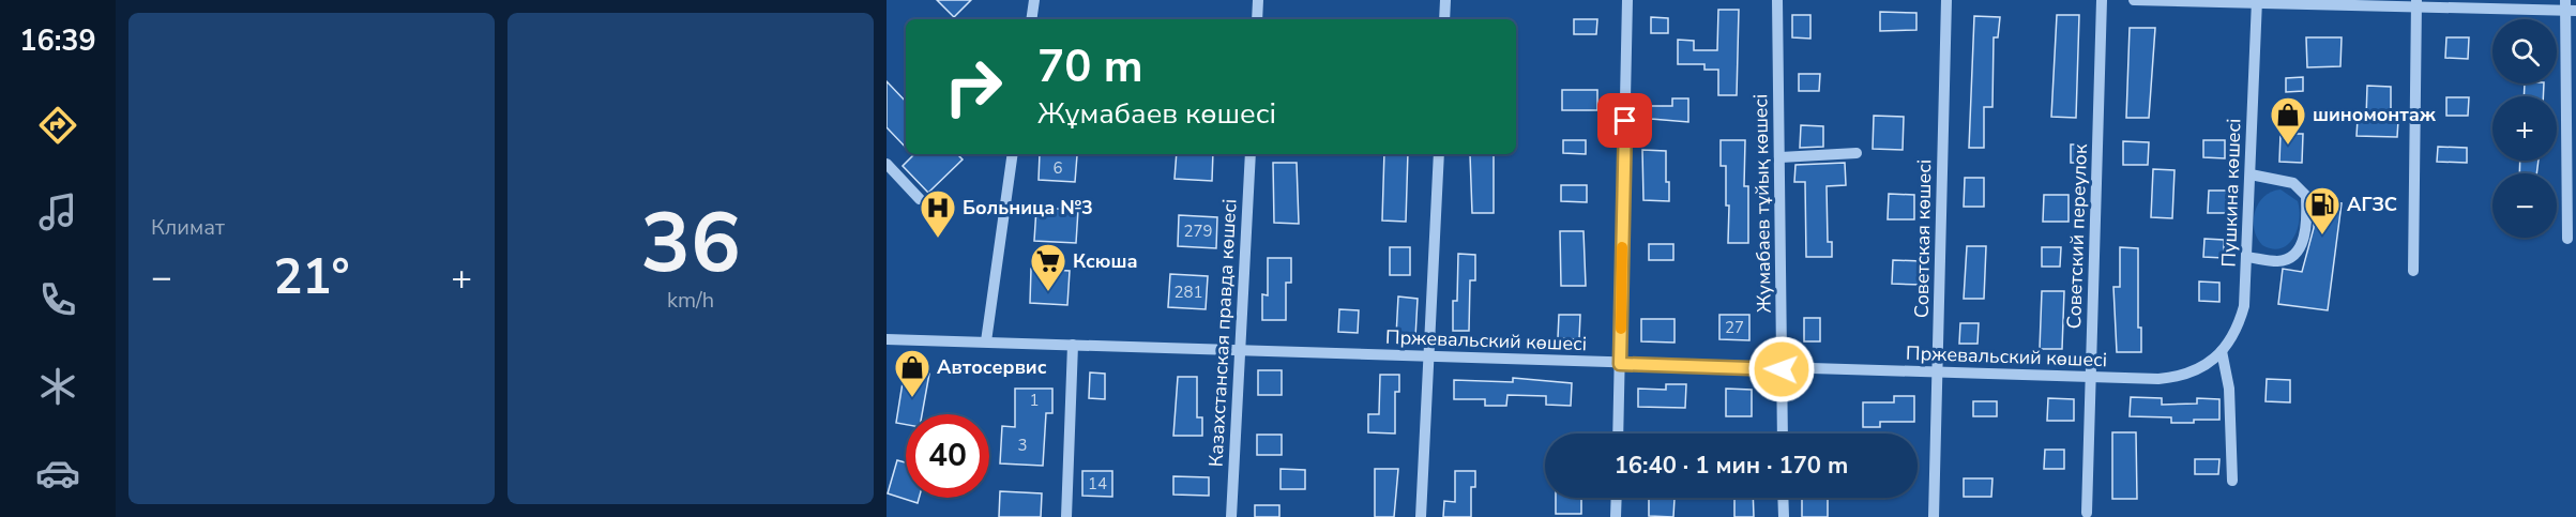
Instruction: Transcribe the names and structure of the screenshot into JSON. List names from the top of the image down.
{
  "streets": {
    "street": [
      "Пушкина көшесі",
      "Жумабаев тұйық көшесі",
      "Советский переулок",
      "Советская көшесі",
      "Казахстанская правда көшесі",
      "Пржевальский көшесі"
    ]
  },
  "crossings": [
    ["Пушкина көшесі", "Пржевальский көшесі"],
    ["Жумабаев тұйық көшесі", "Пржевальский көшесі"],
    ["Советский переулок", "Пржевальский көшесі"],
    ["Советская көшесі", "Пржевальский көшесі"],
    ["Казахстанская правда көшесі", "Пржевальский көшесі"]
  ],
  "places": {
    "shop": ["шиномонтаж", "Автосервис"],
    "fuel station": ["АГЗС"],
    "hospital": ["Больница №3"],
    "supermarket": ["Ксюша"]
  },
  "house_numbers": [
    "6",
    "279",
    "281",
    "27",
    "1",
    "3",
    "14"
  ],
  "page": {
    "tabs": "16:39",
    "tile": [
      "Климат",
      ["36", "km/h"]
    ],
    "map_buttons": ["+", "−"],
    "turn": ["70 m", "Жұмабаев көшесі"],
    "heat": ["−", "21°", "+"],
    "limit": "40",
    "trip": "16:40 · 1 мин · 170 m"
  }
}
